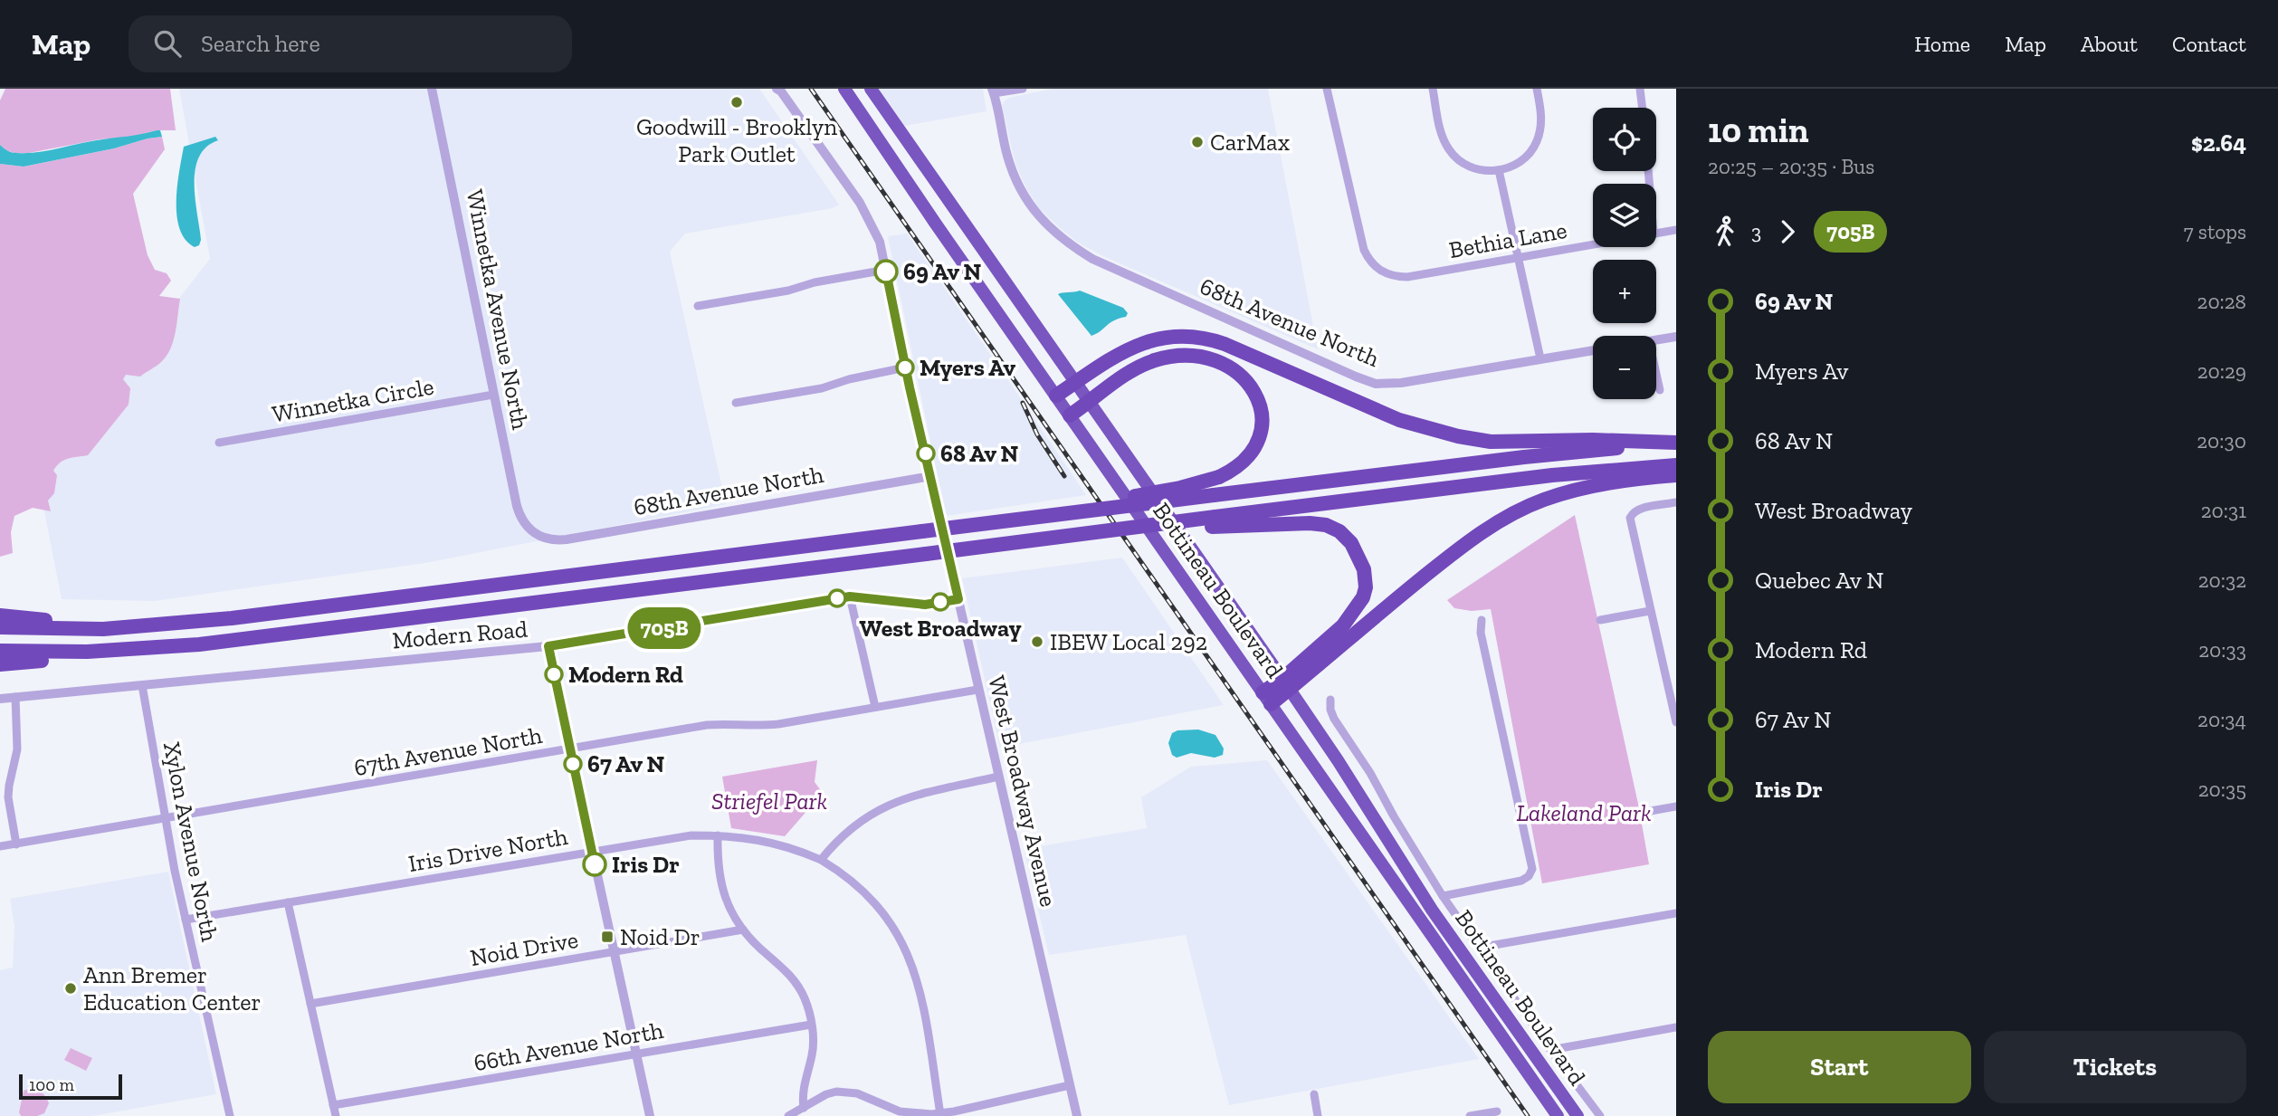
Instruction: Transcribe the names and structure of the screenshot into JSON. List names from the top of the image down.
{
  "streets": {
    "highway": ["Bottineau Boulevard"],
    "street": [
      "Bethia Lane",
      "Winnetka Avenue North",
      "68th Avenue North",
      "Winnetka Circle",
      "Modern Road",
      "67th Avenue North",
      "West Broadway Avenue",
      "Xylon Avenue North",
      "Iris Drive North",
      "Noid Drive",
      "66th Avenue North"
    ]
  },
  "crossings": [
    ["Winnetka Avenue North", "68th Avenue North"],
    ["Winnetka Avenue North", "Winnetka Circle"],
    ["68th Avenue North", "West Broadway Avenue"],
    ["Modern Road", "West Broadway Avenue"],
    ["Modern Road", "Xylon Avenue North"],
    ["67th Avenue North", "West Broadway Avenue"],
    ["67th Avenue North", "Xylon Avenue North"],
    ["Xylon Avenue North", "Iris Drive North"]
  ],
  "parks": ["Striefel Park", "Lakeland Park"],
  "places": {
    "other": [
      "Goodwill - Brooklyn Park Outlet",
      "CarMax",
      "69 Av N",
      "Myers Av",
      "68 Av N",
      "West Broadway",
      "IBEW Local 292",
      "Modern Rd",
      "67 Av N",
      "Iris Dr",
      "Ann Bremer Education Center"
    ],
    "transit": ["Noid Dr"]
  },
  "lines": ["bus line 705B"],
  "scale_bar": "100 m",
  "page": {
    "header": "Map",
    "search": "Search here",
    "nav": [
      "Home",
      "Map",
      "About",
      "Contact"
    ],
    "on_map": "705B",
    "heading": ["10 min", "20:25 – 20:35 · Bus", "$2.64"],
    "map_buttons": ["+", "−"],
    "legs": ["3", "705B", "7 stops"],
    "list": [
      {
        "name": "69 Av N",
        "value": "20:28"
      },
      {
        "name": "Myers Av",
        "value": "20:29"
      },
      {
        "name": "68 Av N",
        "value": "20:30"
      },
      {
        "name": "West Broadway",
        "value": "20:31"
      },
      {
        "name": "Quebec Av N",
        "value": "20:32"
      },
      {
        "name": "Modern Rd",
        "value": "20:33"
      },
      {
        "name": "67 Av N",
        "value": "20:34"
      },
      {
        "name": "Iris Dr",
        "value": "20:35"
      }
    ],
    "buttons": ["Start", "Tickets"],
    "scale": "100 m"
  }
}
